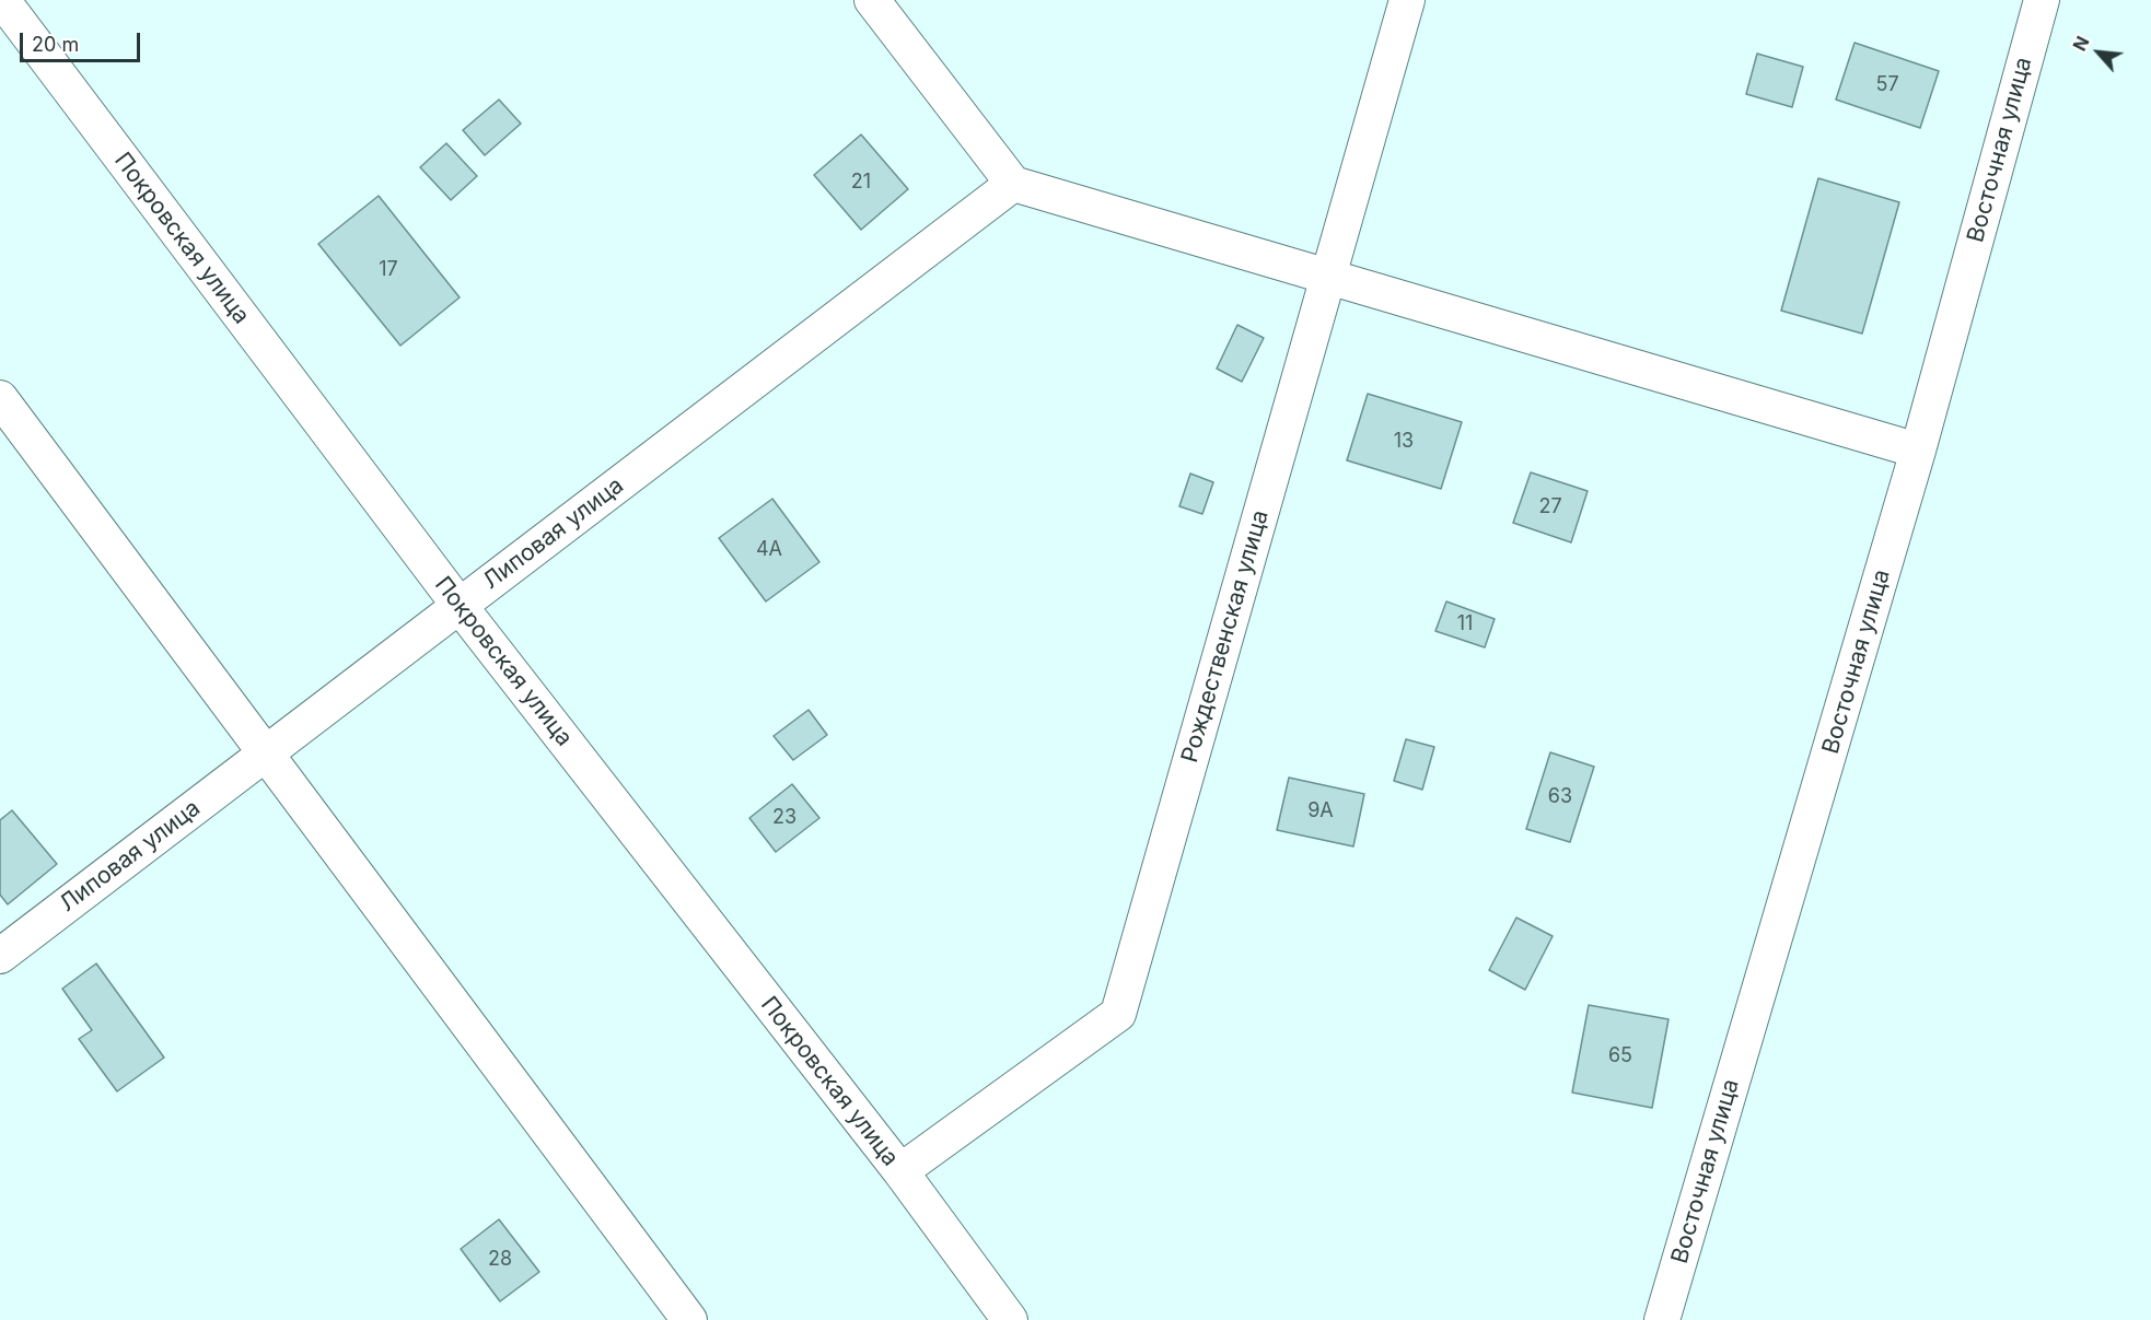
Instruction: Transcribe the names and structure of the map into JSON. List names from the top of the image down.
{
  "streets": {
    "street": [
      "Восточная улица",
      "Покровская улица",
      "Липовая улица",
      "Рождественская улица"
    ]
  },
  "crossings": [
    ["Покровская улица", "Липовая улица"],
    ["Покровская улица", "Рождественская улица"]
  ],
  "house_numbers": [
    "57",
    "21",
    "17",
    "13",
    "27",
    "4А",
    "11",
    "63",
    "9А",
    "23",
    "65",
    "28"
  ],
  "scale_bar": "20 m",
  "north": "top left"
}
